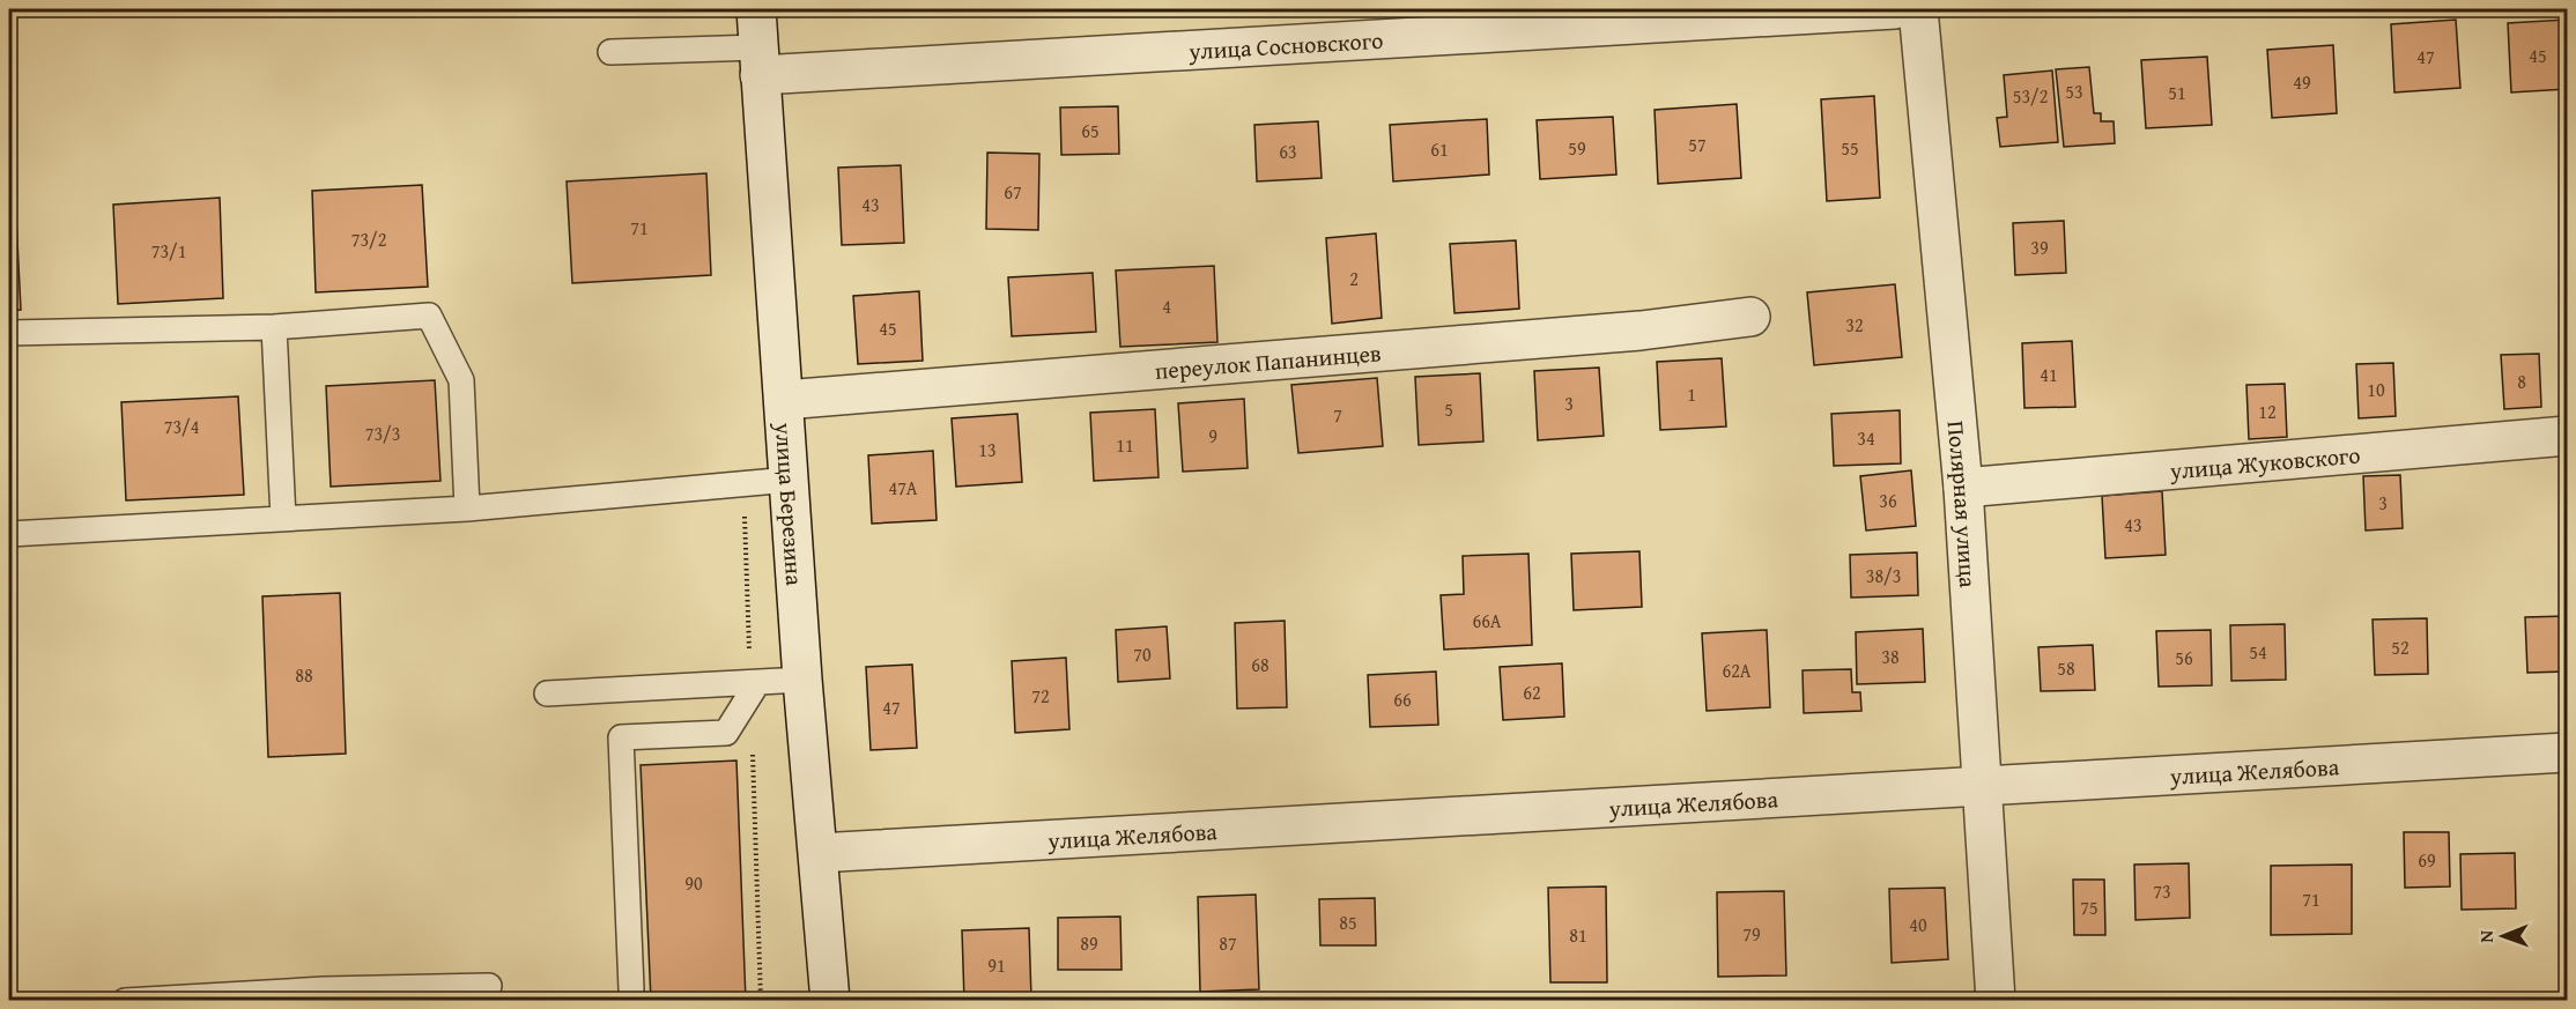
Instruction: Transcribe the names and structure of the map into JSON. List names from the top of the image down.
{
  "streets": {
    "street": [
      "улица Сосновского",
      "переулок Папанинцев",
      "улица Жуковского",
      "Полярная улица",
      "улица Березина",
      "улица Желябова"
    ]
  },
  "crossings": [
    ["улица Сосновского", "улица Березина"],
    ["переулок Папанинцев", "улица Березина"],
    ["улица Жуковского", "Полярная улица"],
    ["Полярная улица", "улица Желябова"],
    ["улица Березина", "улица Желябова"]
  ],
  "house_numbers": [
    "45",
    "47",
    "49",
    "53",
    "51",
    "53/2",
    "65",
    "57",
    "59",
    "55",
    "61",
    "63",
    "67",
    "43",
    "71",
    "73/2",
    "39",
    "73/1",
    "2",
    "4",
    "32",
    "45",
    "41",
    "8",
    "10",
    "1",
    "3",
    "5",
    "12",
    "7",
    "73/4",
    "73/3",
    "9",
    "34",
    "11",
    "13",
    "47А",
    "36",
    "3",
    "43",
    "38/3",
    "66А",
    "52",
    "54",
    "70",
    "38",
    "56",
    "68",
    "58",
    "62А",
    "88",
    "62",
    "72",
    "66",
    "47",
    "69",
    "90",
    "73",
    "71",
    "75",
    "85",
    "40",
    "79",
    "81",
    "89",
    "87",
    "91"
  ],
  "north": "left"
}
